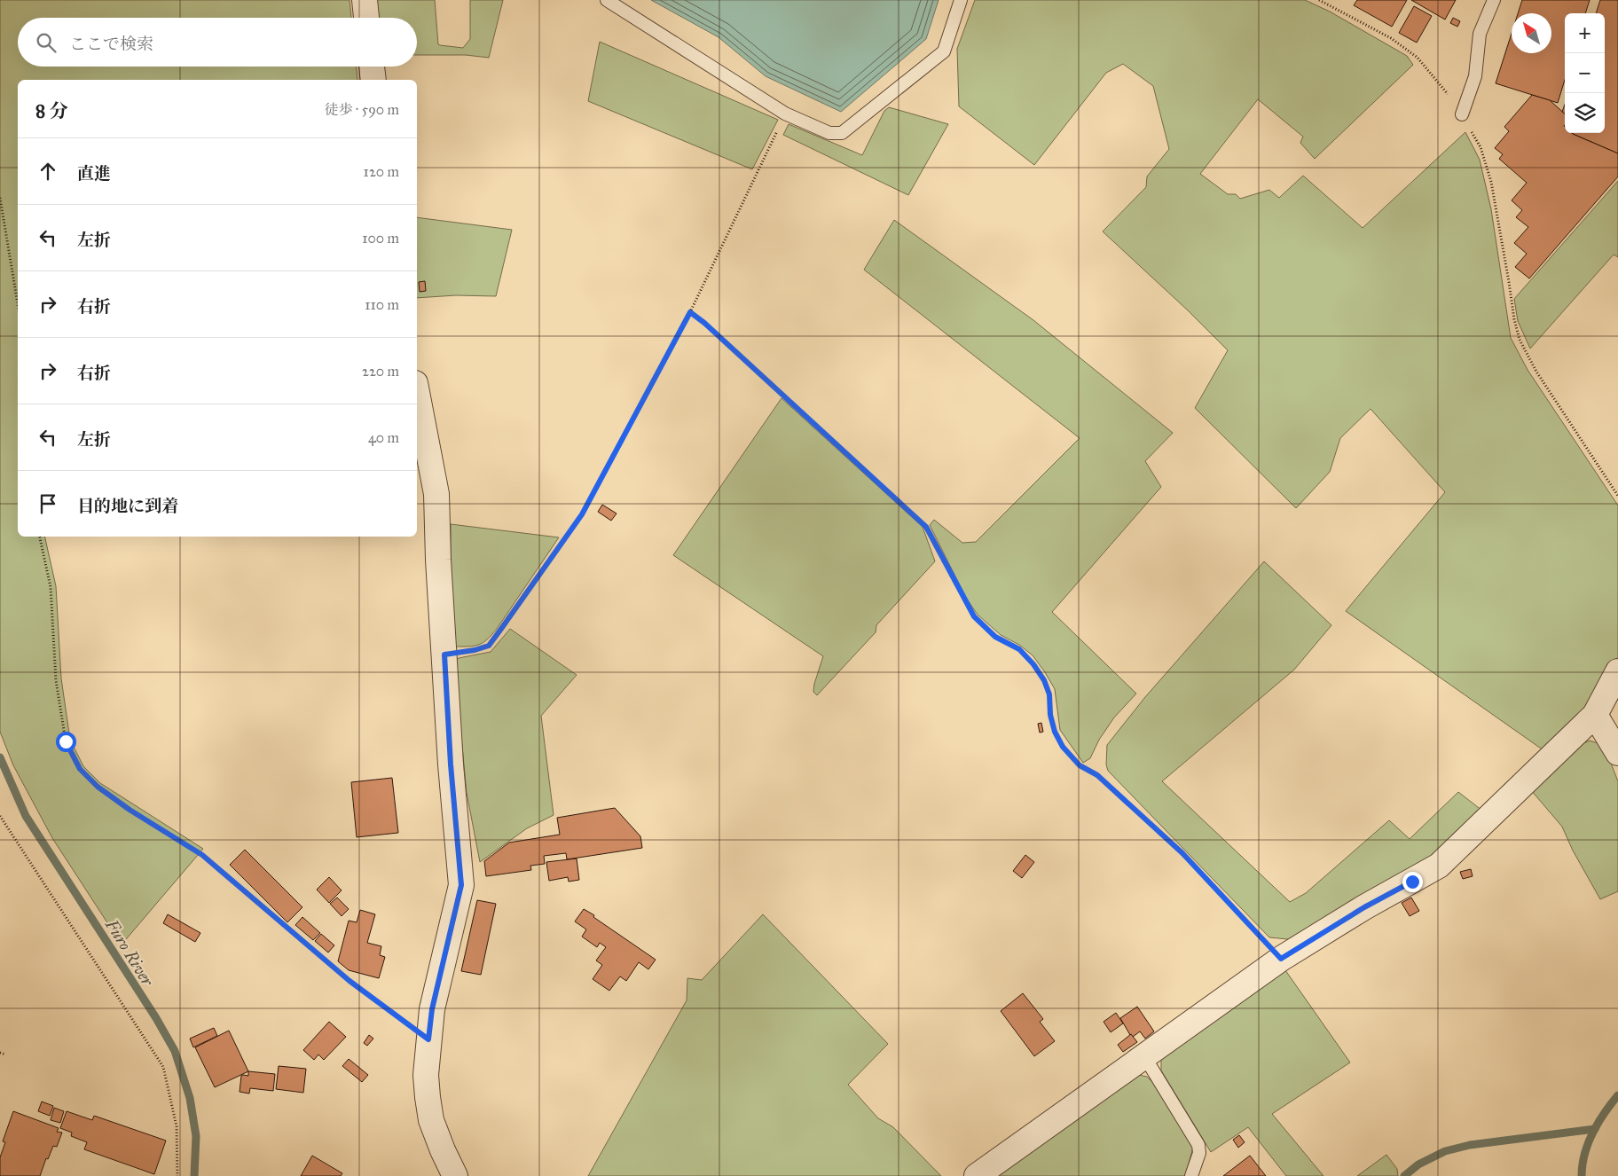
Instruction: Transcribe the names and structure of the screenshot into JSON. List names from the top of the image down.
{
  "water": ["Furo River"],
  "north": "top left",
  "page": {
    "map_buttons": ["+", "−"],
    "search": "ここで検索",
    "heading": ["8 分", "徒歩 · 590 m"],
    "list": [
      ["直進", "120 m"],
      ["左折", "100 m"],
      ["右折", "110 m"],
      ["右折", "220 m"],
      ["左折", "40 m"],
      "目的地に到着"
    ]
  }
}
